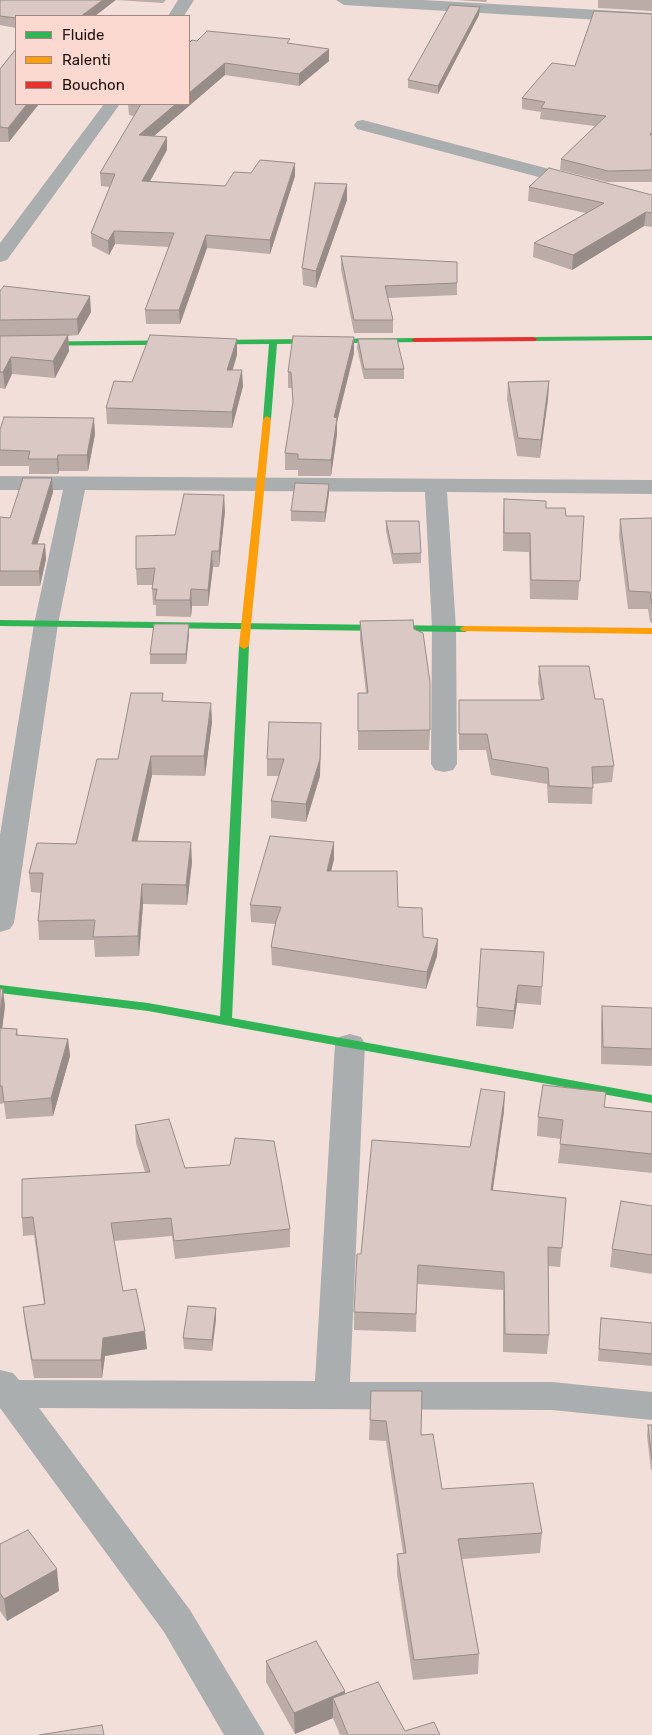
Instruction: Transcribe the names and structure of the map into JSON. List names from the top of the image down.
{
  "legend": ["Fluide", "Ralenti", "Bouchon"]
}
